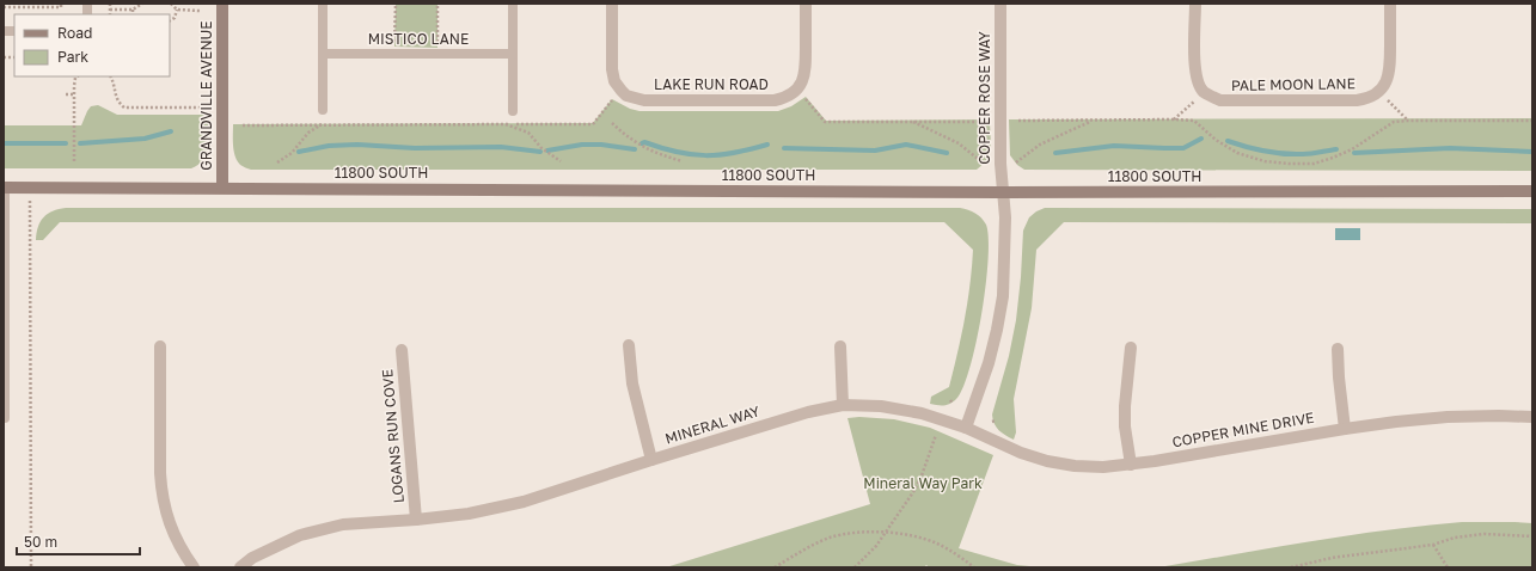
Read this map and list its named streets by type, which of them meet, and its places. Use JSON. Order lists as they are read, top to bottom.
{
  "streets": {
    "main road": ["GRANDVILLE AVENUE", "11800 SOUTH"],
    "street": [
      "LAKE RUN ROAD",
      "PALE MOON LANE",
      "COPPER ROSE WAY",
      "MINERAL WAY",
      "COPPER MINE DRIVE",
      "LOGANS RUN COVE"
    ],
    "lane": ["MISTICO LANE"]
  },
  "crossings": [
    ["GRANDVILLE AVENUE", "11800 SOUTH"],
    ["COPPER ROSE WAY", "11800 SOUTH"],
    ["MINERAL WAY", "COPPER MINE DRIVE"],
    ["MINERAL WAY", "LOGANS RUN COVE"]
  ],
  "parks": ["Mineral Way Park"],
  "legend": ["Road", "Park"],
  "scale_bar": "50 m"
}
